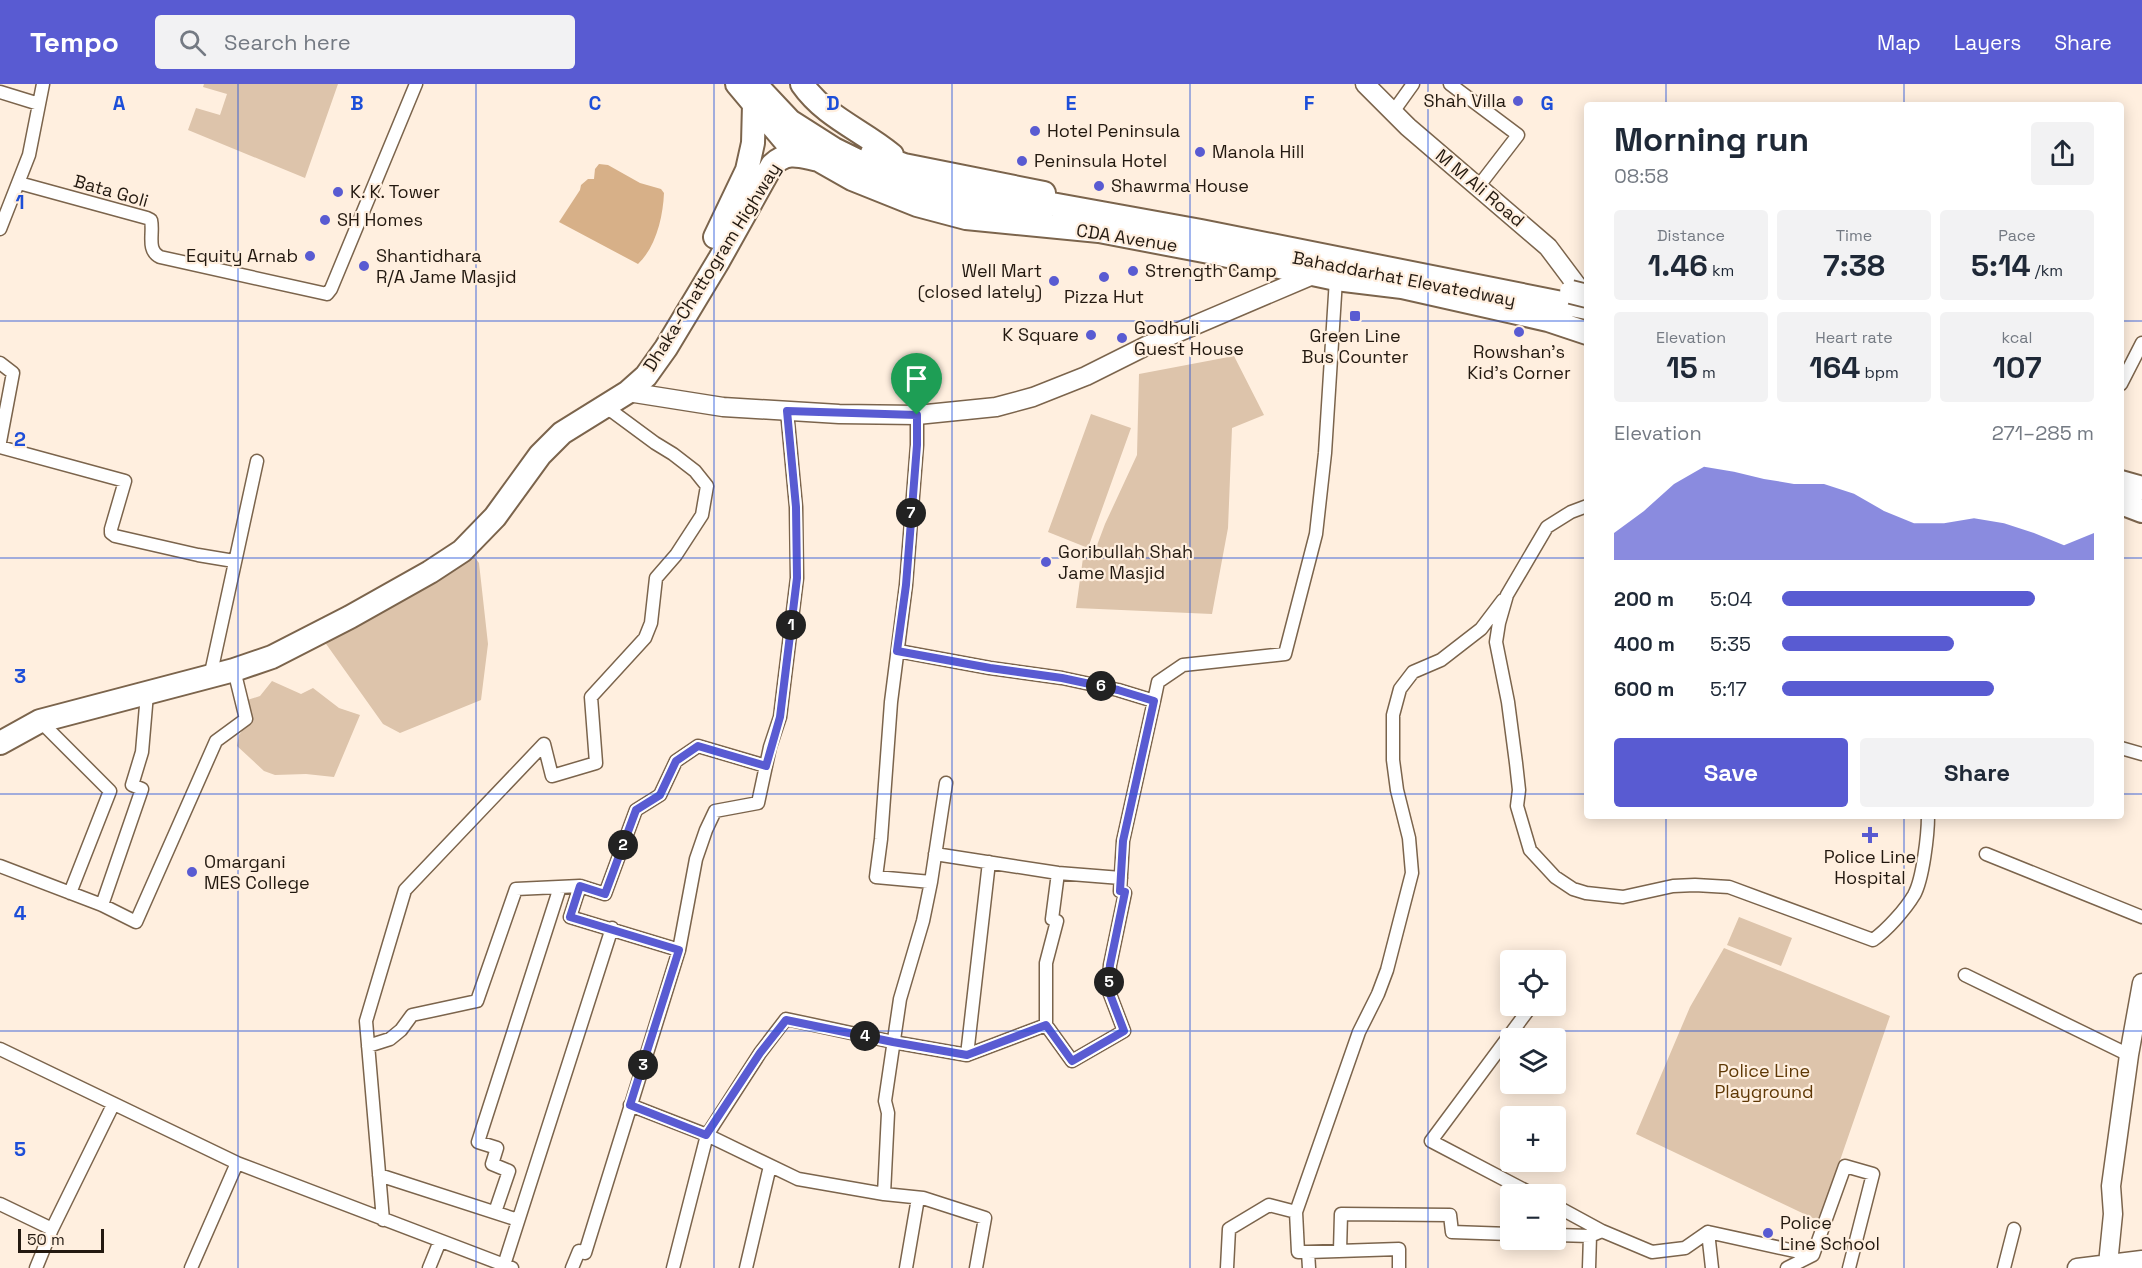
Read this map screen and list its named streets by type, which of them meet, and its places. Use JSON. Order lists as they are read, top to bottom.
{
  "streets": {
    "highway": ["CDA Avenue", "Dhaka-Chattogram Highway", "Bahaddarhat Elevatedway"],
    "street": ["M M Ali Road", "Bata Goli"]
  },
  "crossings": [
    ["M M Ali Road", "CDA Avenue"],
    ["CDA Avenue", "Dhaka-Chattogram Highway"],
    ["CDA Avenue", "Bahaddarhat Elevatedway"]
  ],
  "parks": ["Police Line Playground"],
  "places": {
    "other": [
      "Shah Villa",
      "Hotel Peninsula",
      "Manola Hill",
      "Peninsula Hotel",
      "Shawrma House",
      "K. K. Tower",
      "SH Homes",
      "Equity Arnab",
      "Shantidhara R/A Jame Masjid",
      "Strength Camp",
      "Pizza Hut",
      "Well Mart (closed lately)",
      "Rowshan's Kid's Corner",
      "K Square",
      "Godhuli Guest House",
      "Goribullah Shah Jame Masjid",
      "Omargani MES College",
      "Police Line School"
    ],
    "transit": ["Green Line Bus Counter"],
    "health": ["Police Line Hospital"]
  },
  "scale_bar": "50 m",
  "page": {
    "header": "Tempo",
    "search": "Search here",
    "nav": ["Map", "Layers", "Share"],
    "heading": ["Morning run", "08:58"],
    "stats": [
      ["Distance", "1.46 km"],
      ["Time", "7:38"],
      ["Pace", "5:14 /km"],
      ["Elevation", "15 m"],
      ["Heart rate", "164 bpm"],
      ["kcal", "107"]
    ],
    "chart": ["Elevation", "271–285 m"],
    "pins": [
      "7",
      "1",
      "6",
      "2",
      "5",
      "4",
      "3"
    ],
    "list": [
      {
        "name": "200 m",
        "note": "5:04"
      },
      {
        "name": "400 m",
        "note": "5:35"
      },
      {
        "name": "600 m",
        "note": "5:17"
      }
    ],
    "buttons": ["Save", "Share"],
    "map_buttons": ["+", "−"],
    "scale": "50 m"
  },
  "grid": {
    "columns": [
      "A",
      "B",
      "C",
      "D",
      "E",
      "F",
      "G"
    ],
    "rows": [
      "1",
      "2",
      "3",
      "4",
      "5"
    ]
  }
}
